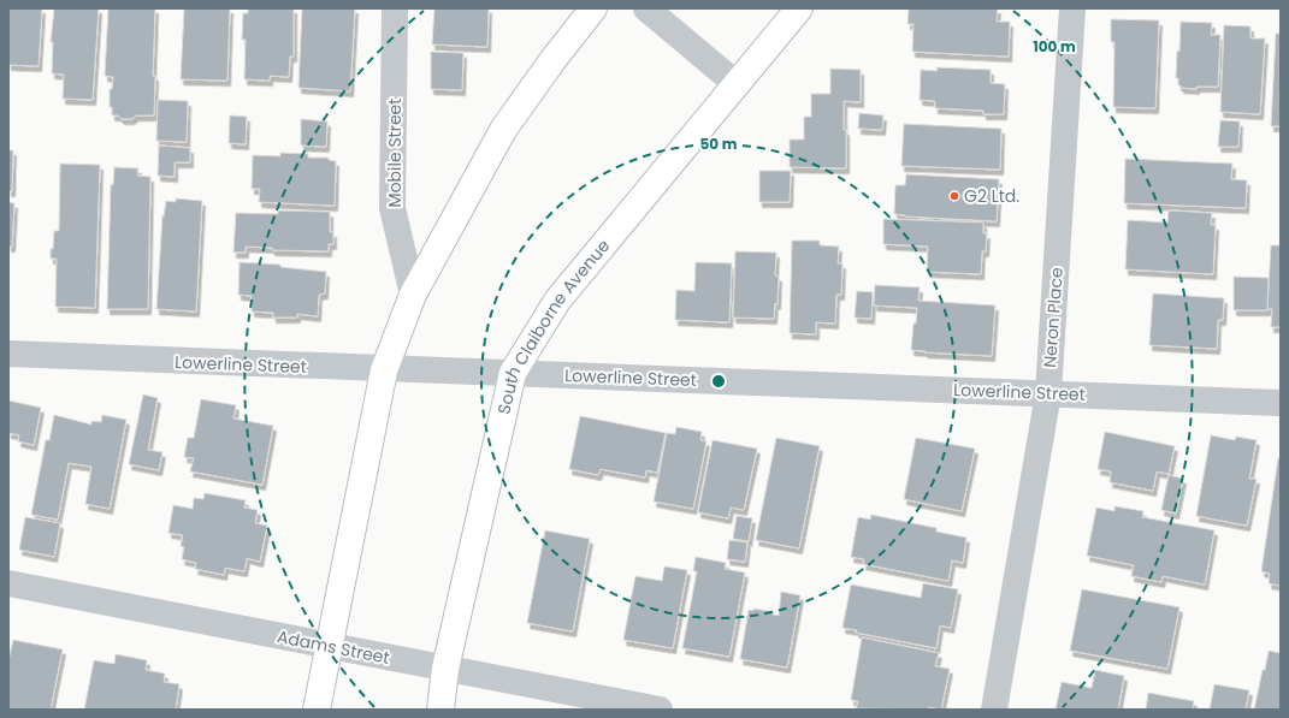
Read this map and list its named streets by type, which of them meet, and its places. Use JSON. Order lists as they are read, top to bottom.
{
  "streets": {
    "main road": ["South Claiborne Avenue"],
    "street": [
      "Mobile Street",
      "Neron Place",
      "Lowerline Street",
      "Adams Street"
    ]
  },
  "crossings": [
    ["Neron Place", "Lowerline Street"],
    ["South Claiborne Avenue", "Lowerline Street"],
    ["South Claiborne Avenue", "Adams Street"]
  ],
  "places": ["G2 Ltd."],
  "rings": ["100 m", "50 m"]
}
